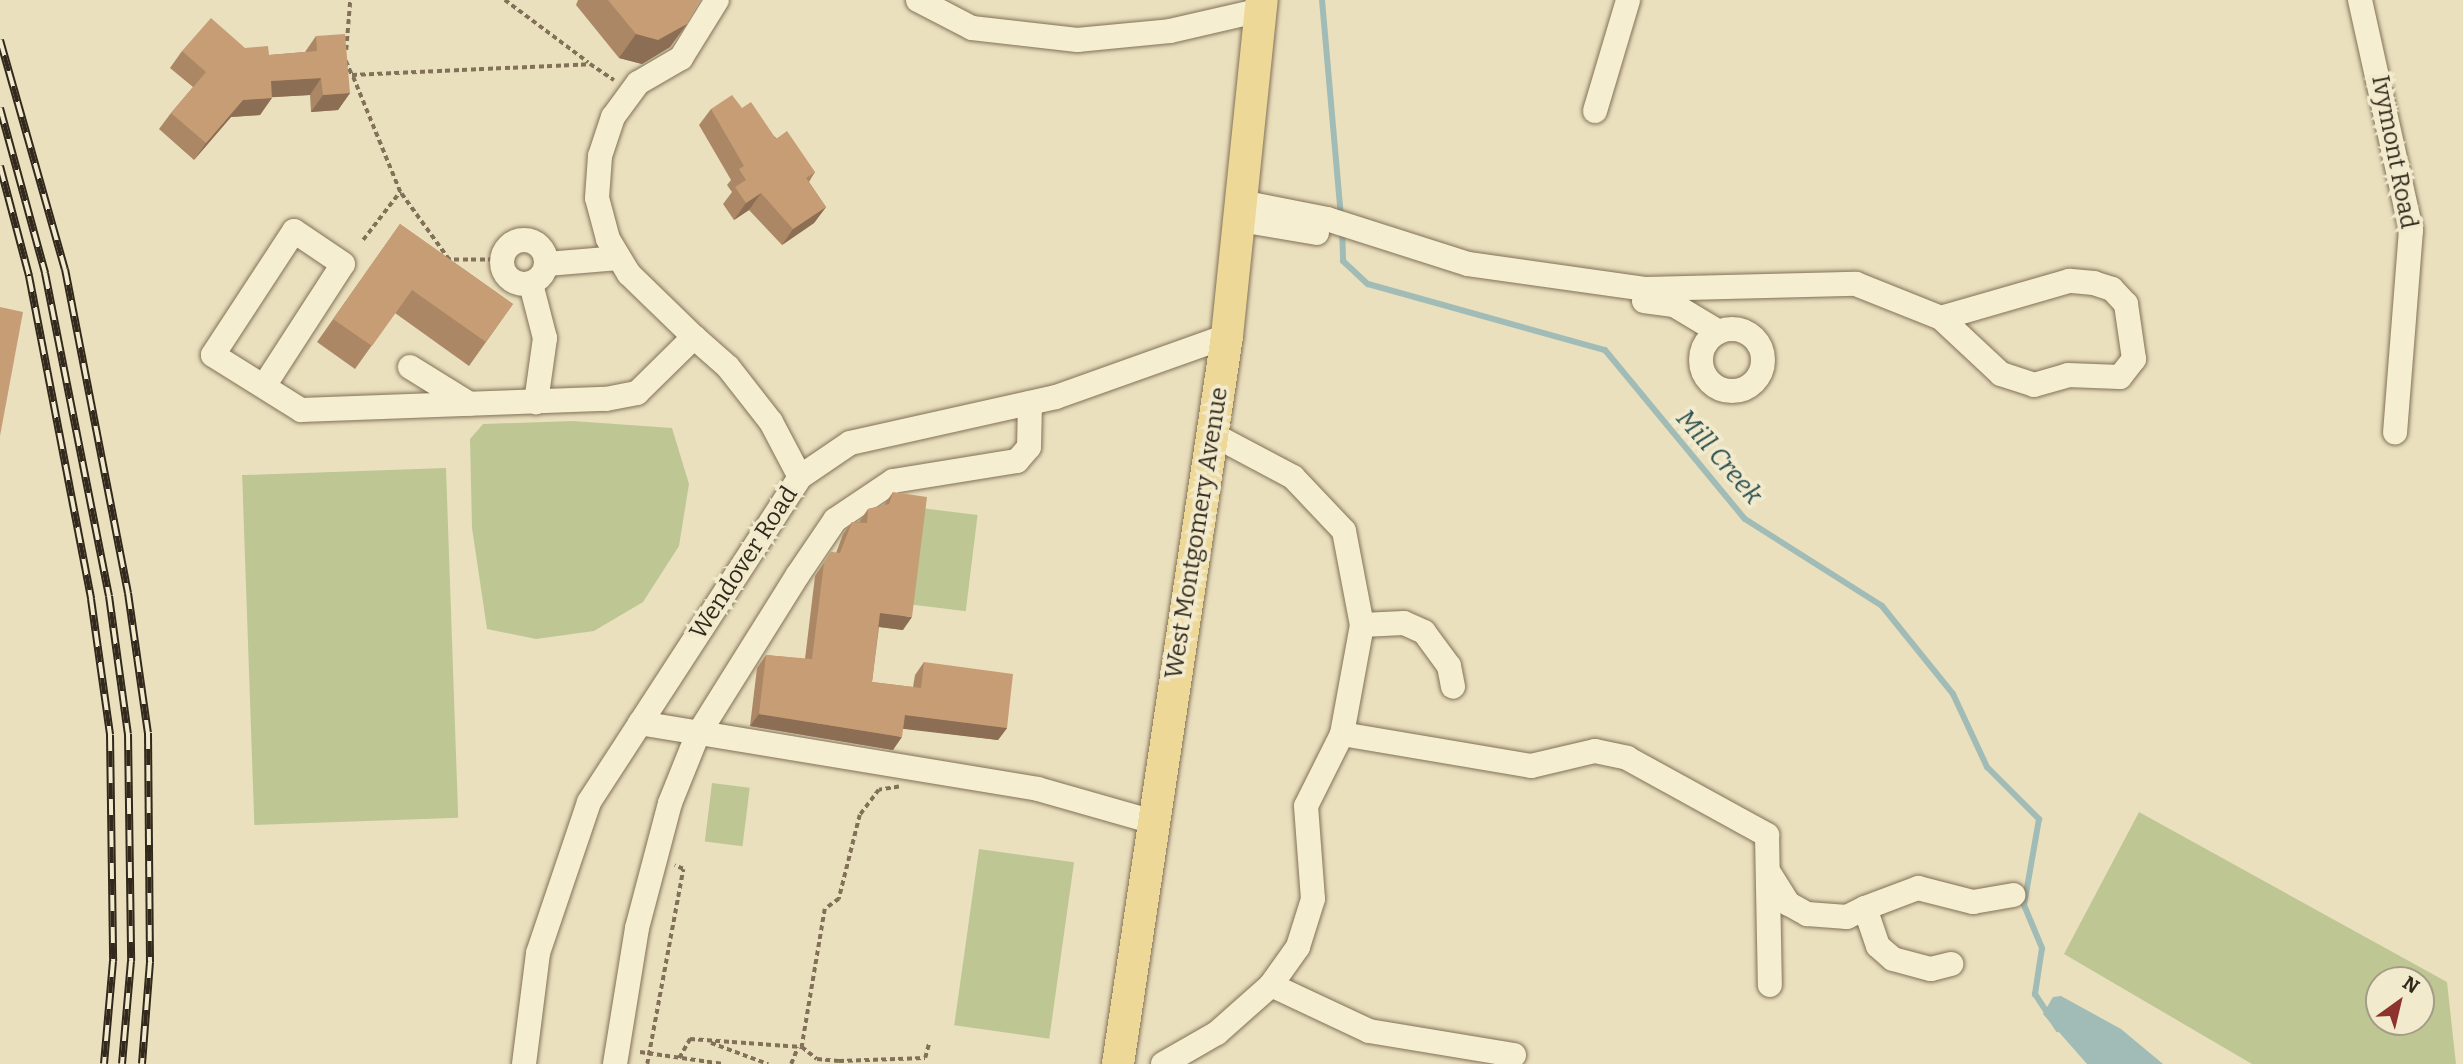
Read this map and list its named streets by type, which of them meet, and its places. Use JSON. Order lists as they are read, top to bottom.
{
  "streets": {
    "main road": ["West Montgomery Avenue"],
    "street": ["Ivymont Road", "Wendover Road"]
  },
  "crossings": [
    ["West Montgomery Avenue", "Wendover Road"]
  ],
  "water": ["Mill Creek"],
  "north": "top right"
}
